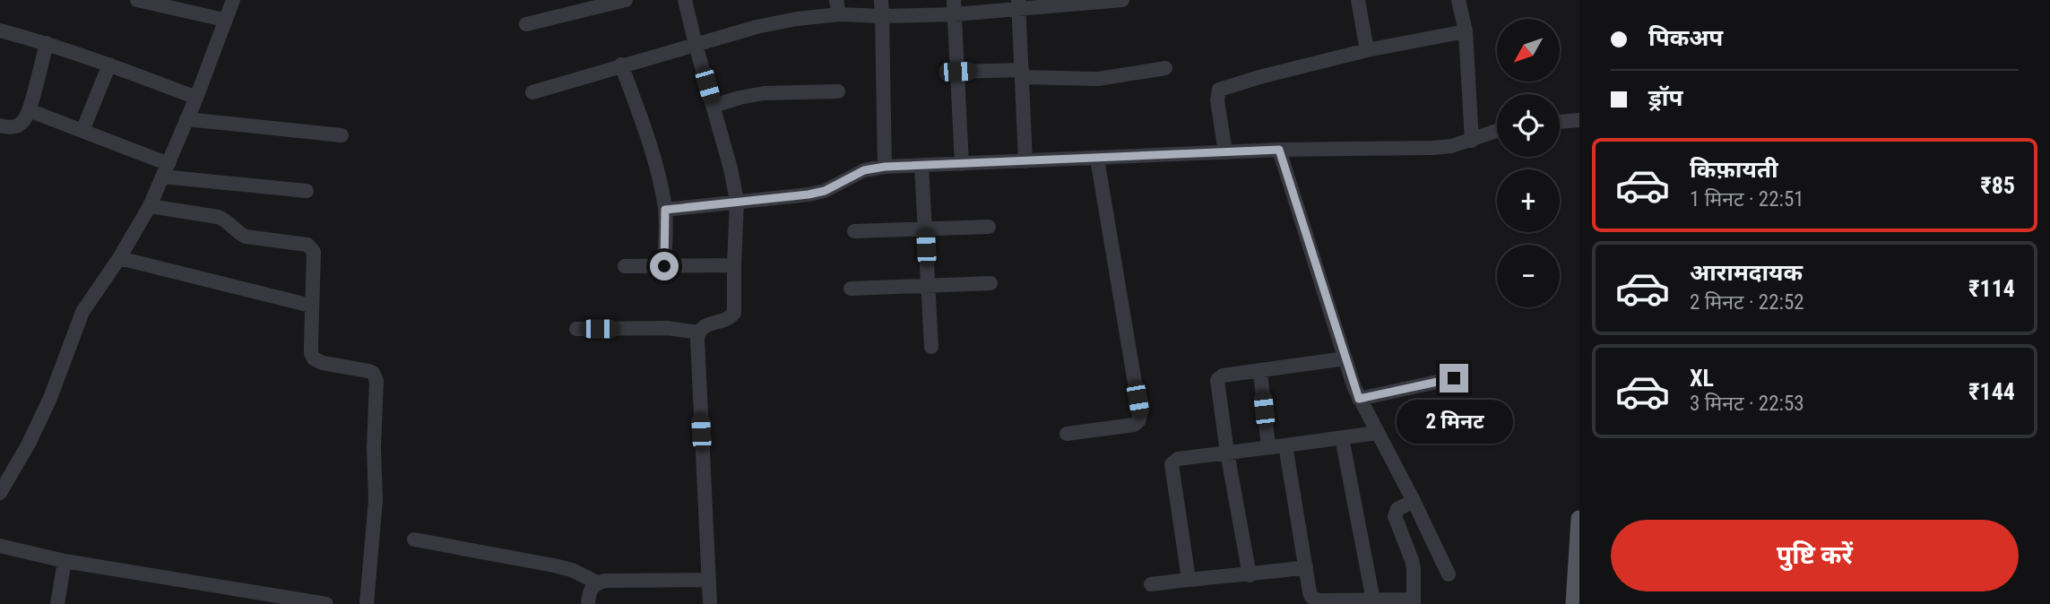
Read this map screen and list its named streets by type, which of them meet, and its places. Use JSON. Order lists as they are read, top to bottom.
{
  "north": "bottom left",
  "page": {
    "banner": ["पिकअप", "ड्रॉप"],
    "map_buttons": ["+", "−"],
    "list": [
      {
        "name": "किफ़ायती",
        "note": "1 मिनट · 22:51",
        "value": "₹85"
      },
      {
        "name": "आरामदायक",
        "note": "2 मिनट · 22:52",
        "value": "₹114"
      },
      {
        "name": "XL",
        "note": "3 मिनट · 22:53",
        "value": "₹144"
      }
    ],
    "bubble": "2 मिनट",
    "buttons": "पुष्टि करें"
  }
}
